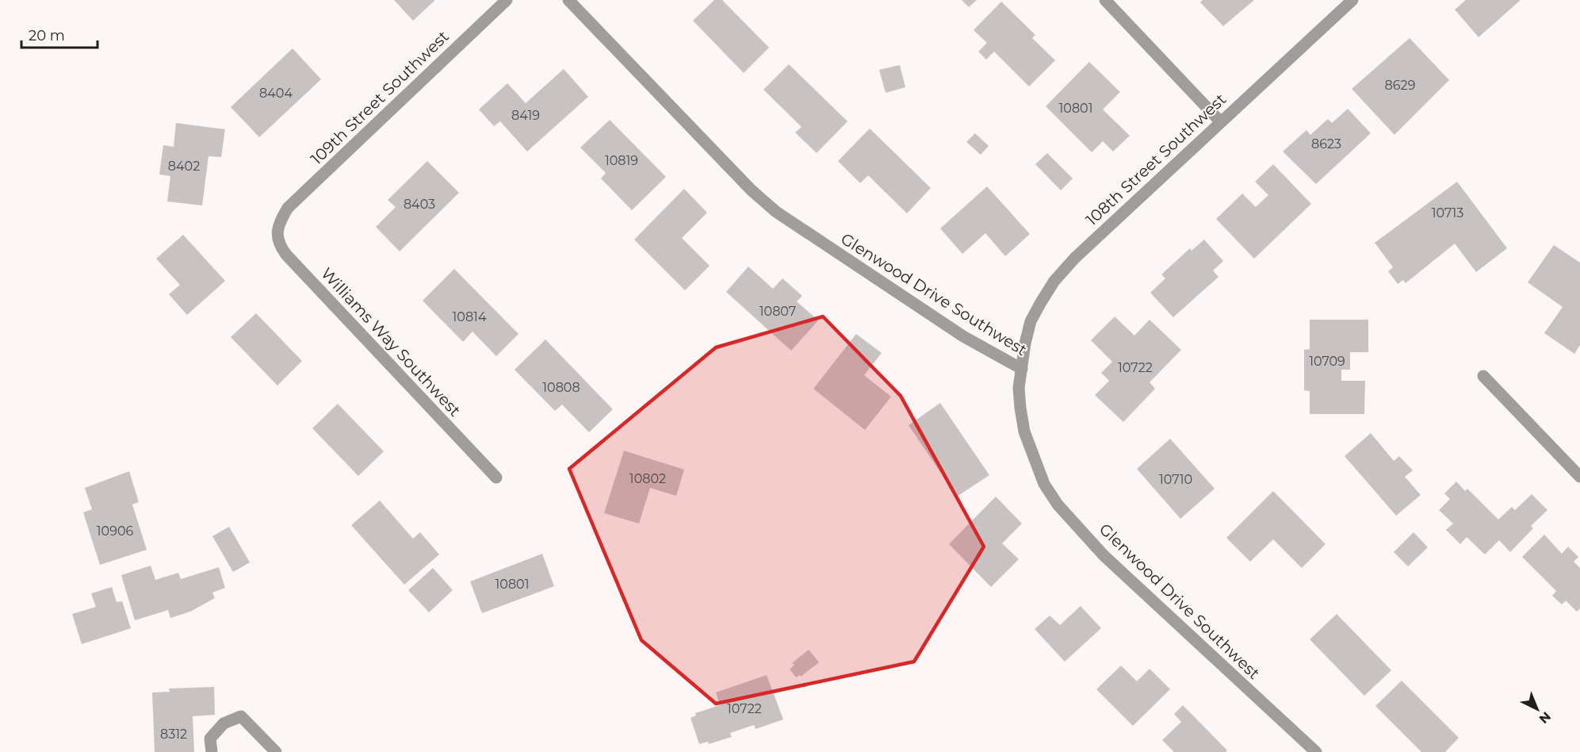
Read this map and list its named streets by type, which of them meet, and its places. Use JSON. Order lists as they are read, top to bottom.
{
  "streets": {
    "street": [
      "109th Street Southwest",
      "108th Street Southwest",
      "Glenwood Drive Southwest",
      "Williams Way Southwest"
    ]
  },
  "crossings": [
    ["109th Street Southwest", "Williams Way Southwest"],
    ["108th Street Southwest", "Glenwood Drive Southwest"]
  ],
  "house_numbers": [
    "8629",
    "8404",
    "10801",
    "8419",
    "8623",
    "10819",
    "8402",
    "8403",
    "10713",
    "10807",
    "10814",
    "10709",
    "10722",
    "10808",
    "10802",
    "10710",
    "10906",
    "10801",
    "10722",
    "8312"
  ],
  "scale_bar": "20 m",
  "north": "bottom right"
}
